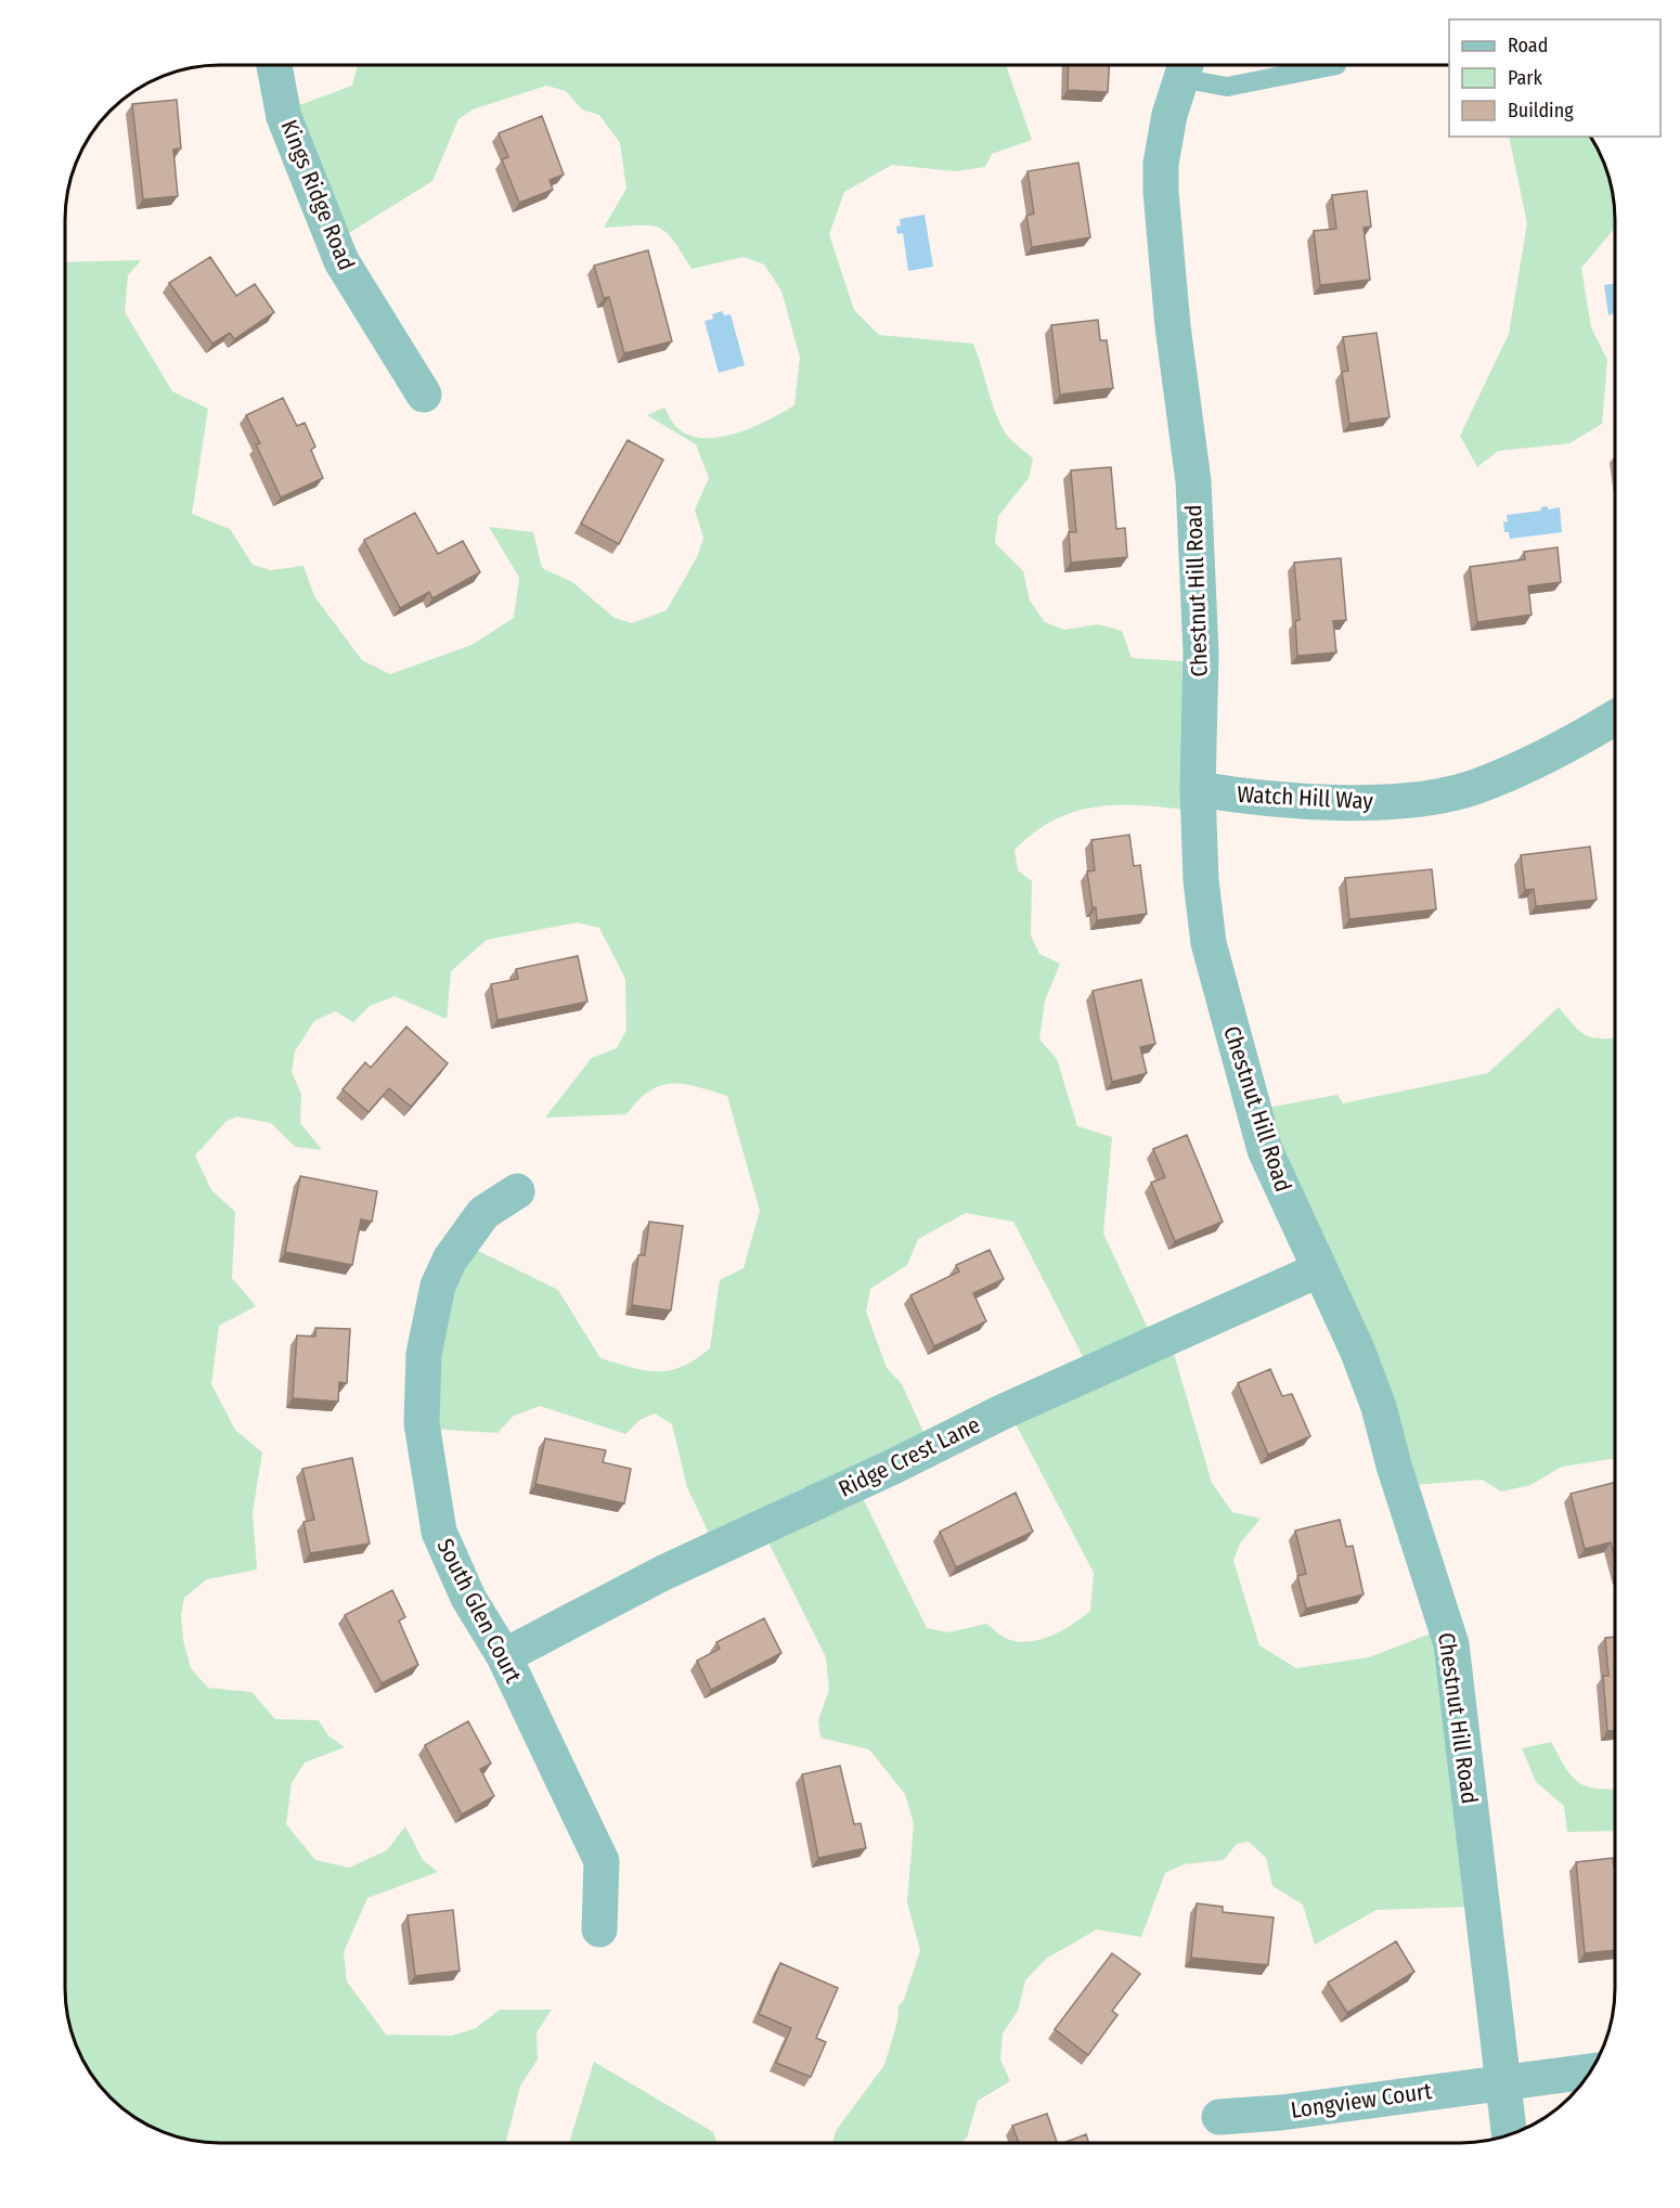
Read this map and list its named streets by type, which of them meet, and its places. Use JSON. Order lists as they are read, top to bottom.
{
  "streets": {
    "street": [
      "Kings Ridge Road",
      "Chestnut Hill Road",
      "Watch Hill Way",
      "Ridge Crest Lane",
      "South Glen Court",
      "Longview Court"
    ]
  },
  "crossings": [
    ["Chestnut Hill Road", "Watch Hill Way"],
    ["Chestnut Hill Road", "Ridge Crest Lane"],
    ["Chestnut Hill Road", "Longview Court"],
    ["Ridge Crest Lane", "South Glen Court"]
  ],
  "legend": ["Road", "Park", "Building"]
}
